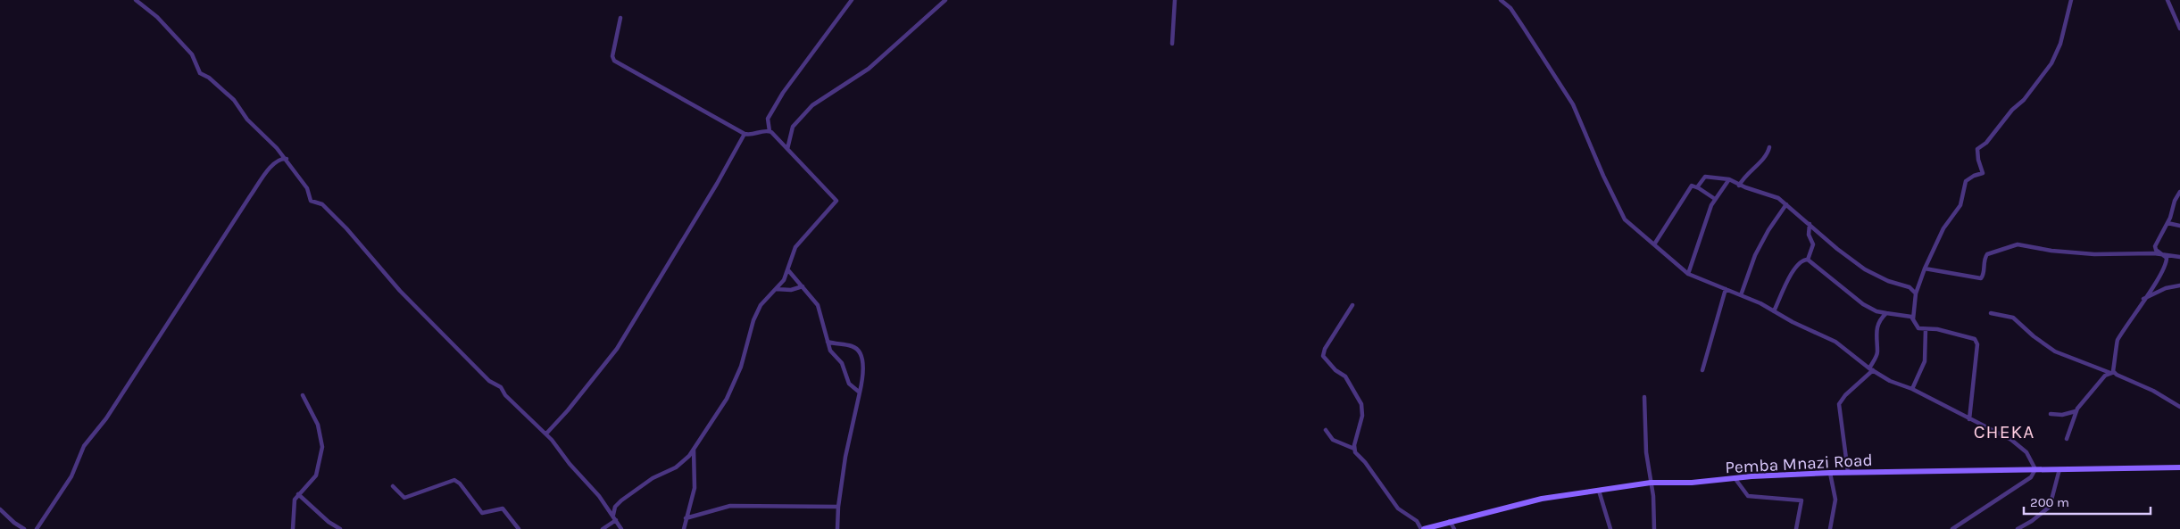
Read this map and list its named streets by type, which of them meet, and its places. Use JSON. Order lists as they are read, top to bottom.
{
  "streets": {
    "main road": ["Pemba Mnazi Road"]
  },
  "districts": ["CHEKA"],
  "scale_bar": "200 m"
}
